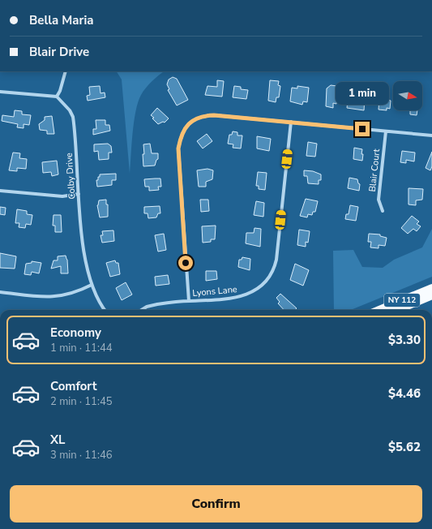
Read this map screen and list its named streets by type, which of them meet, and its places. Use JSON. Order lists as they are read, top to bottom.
{
  "streets": {
    "main road": ["NY 112"],
    "street": ["Blair Court", "Colby Drive", "Lyons Lane"]
  },
  "north": "right",
  "page": {
    "banner": ["Bella Maria", "Blair Drive"],
    "bubble": "1 min",
    "list": [
      {
        "name": "Economy",
        "note": "1 min · 11:44",
        "value": "$3.30"
      },
      {
        "name": "Comfort",
        "note": "2 min · 11:45",
        "value": "$4.46"
      },
      {
        "name": "XL",
        "note": "3 min · 11:46",
        "value": "$5.62"
      }
    ],
    "buttons": "Confirm"
  }
}
